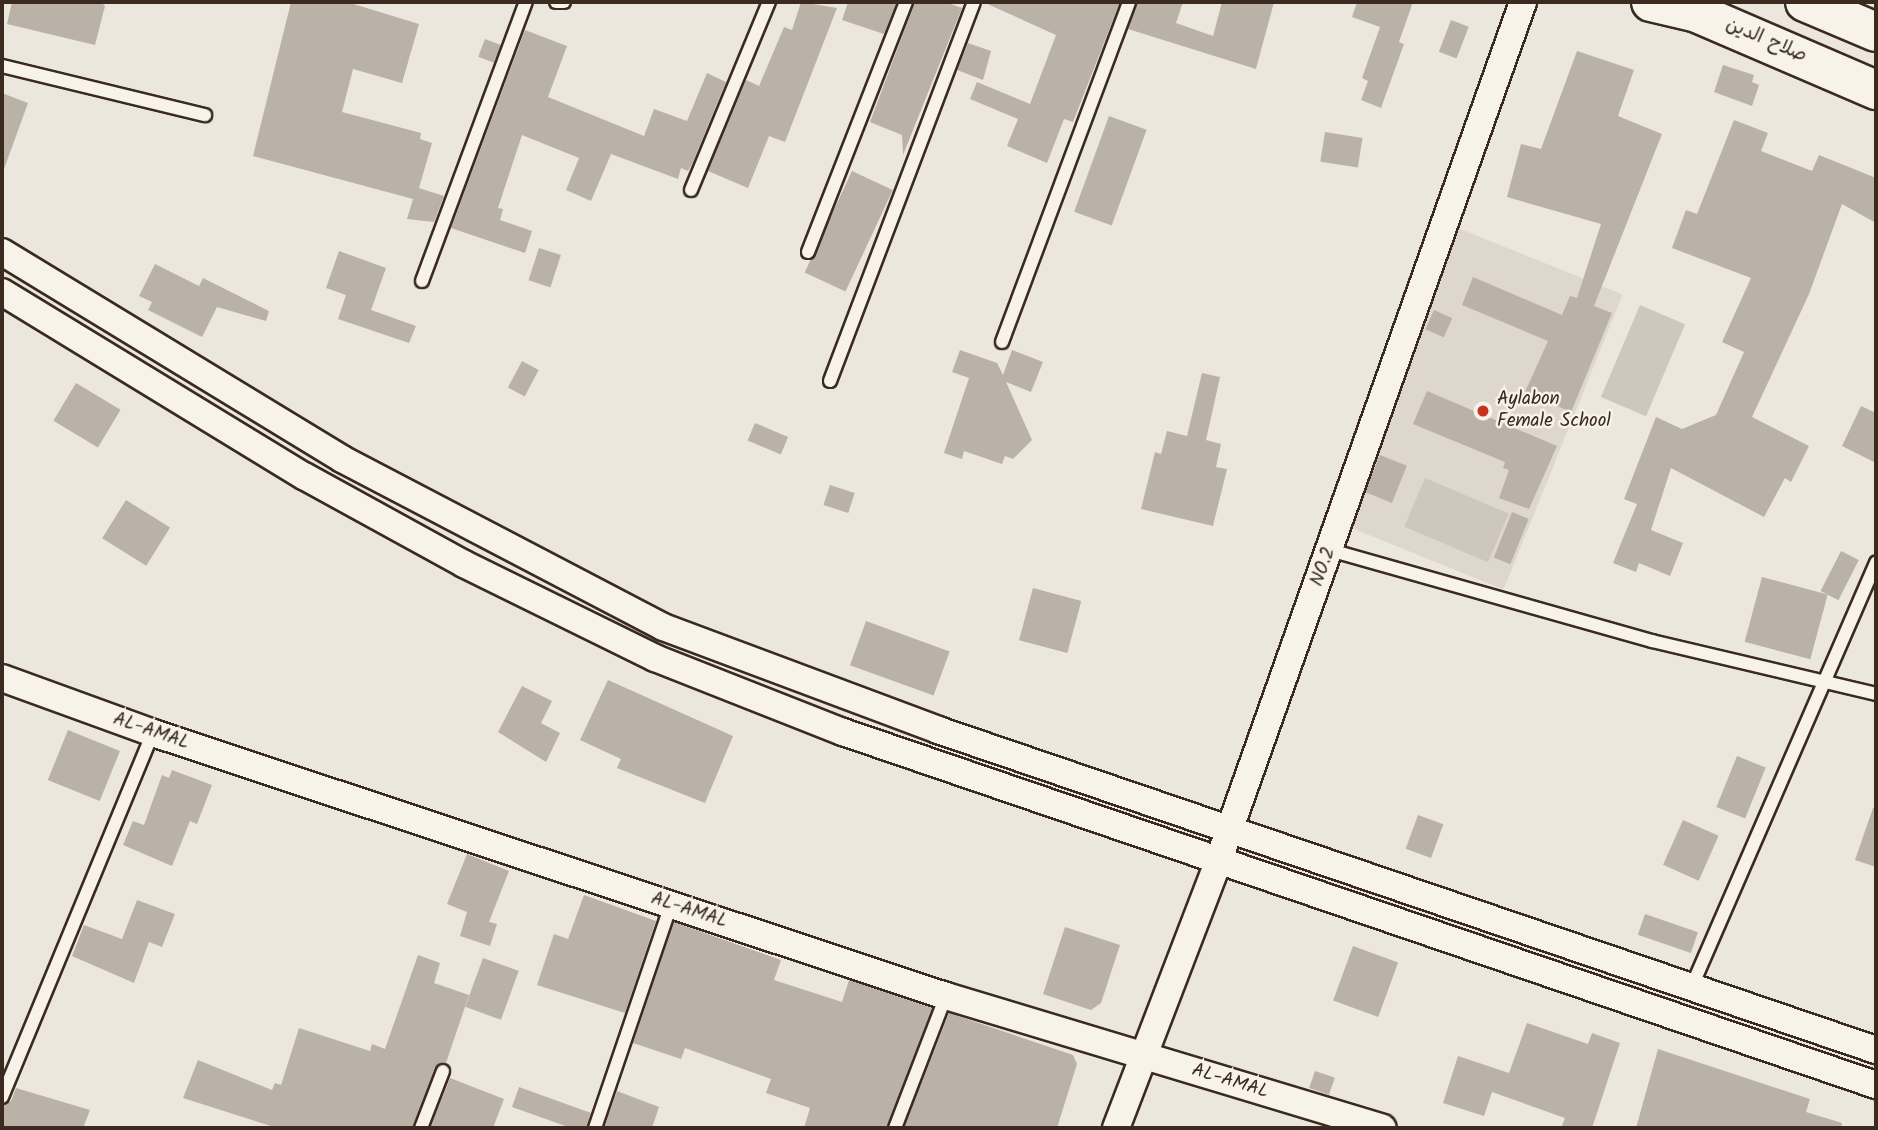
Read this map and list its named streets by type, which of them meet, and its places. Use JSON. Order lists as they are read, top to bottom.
{
  "streets": {
    "highway": ["صلاح الدين"],
    "street": ["NO.2", "AL-AMAL"]
  },
  "crossings": [
    ["NO.2", "AL-AMAL"]
  ],
  "places": ["Aylabon Female School"]
}
